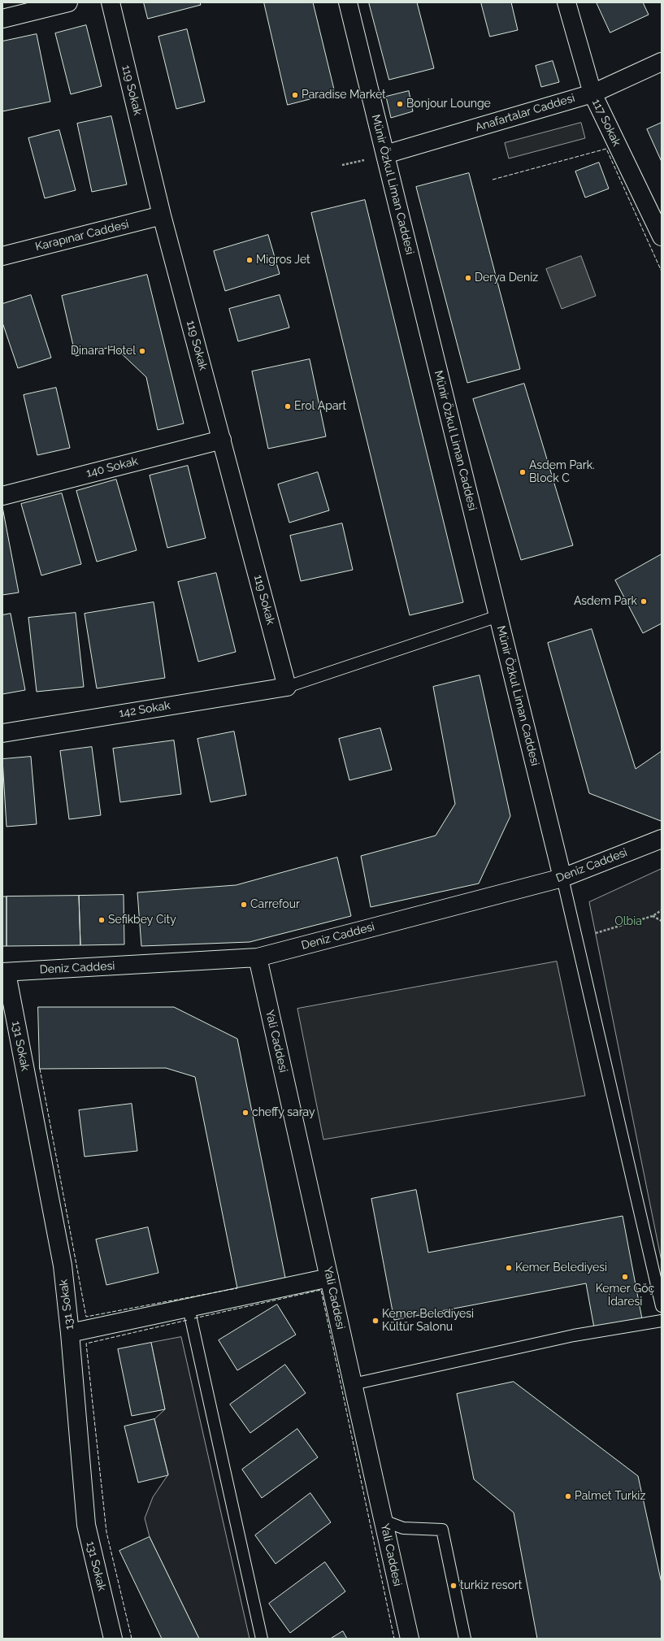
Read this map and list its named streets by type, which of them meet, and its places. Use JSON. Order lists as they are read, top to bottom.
{
  "streets": {
    "street": [
      "119 Sokak",
      "Anafartalar Caddesi",
      "117 Sokak",
      "Münir Özkul Liman Caddesi",
      "Karapınar Caddesi",
      "140 Sokak",
      "142 Sokak",
      "Deniz Caddesi",
      "Yali Caddesi",
      "131 Sokak"
    ]
  },
  "crossings": [
    ["119 Sokak", "Karapınar Caddesi"],
    ["119 Sokak", "140 Sokak"],
    ["119 Sokak", "142 Sokak"],
    ["Anafartalar Caddesi", "117 Sokak"],
    ["Anafartalar Caddesi", "Münir Özkul Liman Caddesi"],
    ["Münir Özkul Liman Caddesi", "Deniz Caddesi"],
    ["Deniz Caddesi", "Yali Caddesi"],
    ["Deniz Caddesi", "131 Sokak"]
  ],
  "parks": ["Olbia"],
  "places": [
    "Paradise Market",
    "Bonjour Lounge",
    "Migros Jet",
    "Derya Deniz",
    "Dinara Hotel",
    "Erol Apart",
    "Asdem Park. Block C",
    "Asdem Park",
    "Carrefour",
    "Sefikbey City",
    "cheffy saray",
    "Kemer Belediyesi",
    "Kemer Göç İdaresi",
    "Kemer Belediyesi Kültür Salonu",
    "Palmet Turkiz",
    "turkiz resort"
  ]
}
